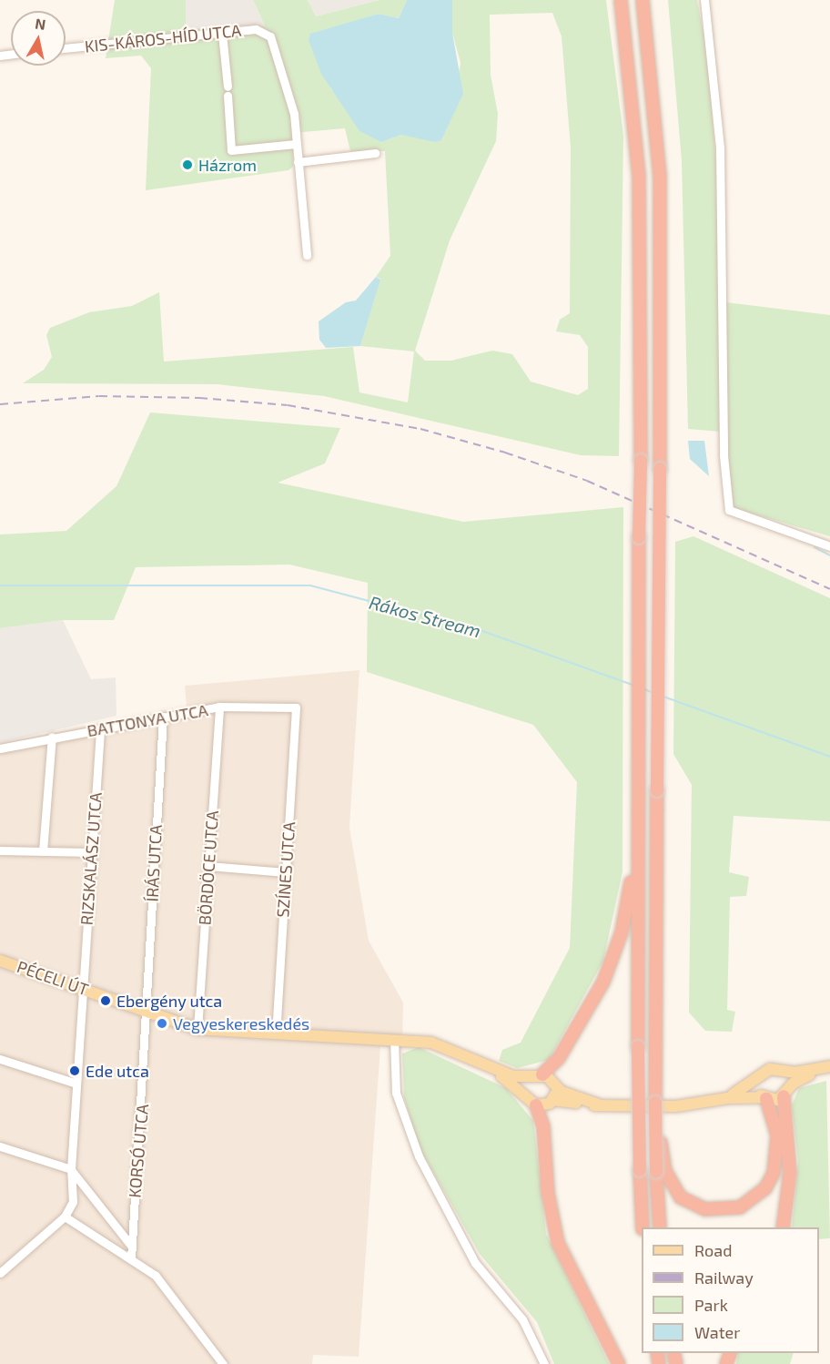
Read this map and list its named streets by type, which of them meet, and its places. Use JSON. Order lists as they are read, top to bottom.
{
  "streets": {
    "main road": ["PÉCELI ÚT"],
    "street": [
      "KIS-KÁROS-HÍD UTCA",
      "BATTONYA UTCA",
      "RIZSKALÁSZ UTCA",
      "ÍRÁS UTCA",
      "BÖRDÖCE UTCA",
      "SZÍNES UTCA",
      "KORSÓ UTCA"
    ]
  },
  "crossings": [
    ["BATTONYA UTCA", "RIZSKALÁSZ UTCA"],
    ["BATTONYA UTCA", "ÍRÁS UTCA"],
    ["BATTONYA UTCA", "BÖRDÖCE UTCA"],
    ["BATTONYA UTCA", "SZÍNES UTCA"],
    ["RIZSKALÁSZ UTCA", "PÉCELI ÚT"],
    ["ÍRÁS UTCA", "PÉCELI ÚT"],
    ["ÍRÁS UTCA", "KORSÓ UTCA"],
    ["BÖRDÖCE UTCA", "PÉCELI ÚT"],
    ["SZÍNES UTCA", "PÉCELI ÚT"],
    ["PÉCELI ÚT", "KORSÓ UTCA"]
  ],
  "water": ["Rákos Stream"],
  "places": [
    "Házrom",
    "Ebergény utca",
    "Vegyeskereskedés",
    "Ede utca"
  ],
  "legend": [
    "Road",
    "Railway",
    "Park",
    "Water"
  ],
  "north": "top"
}
